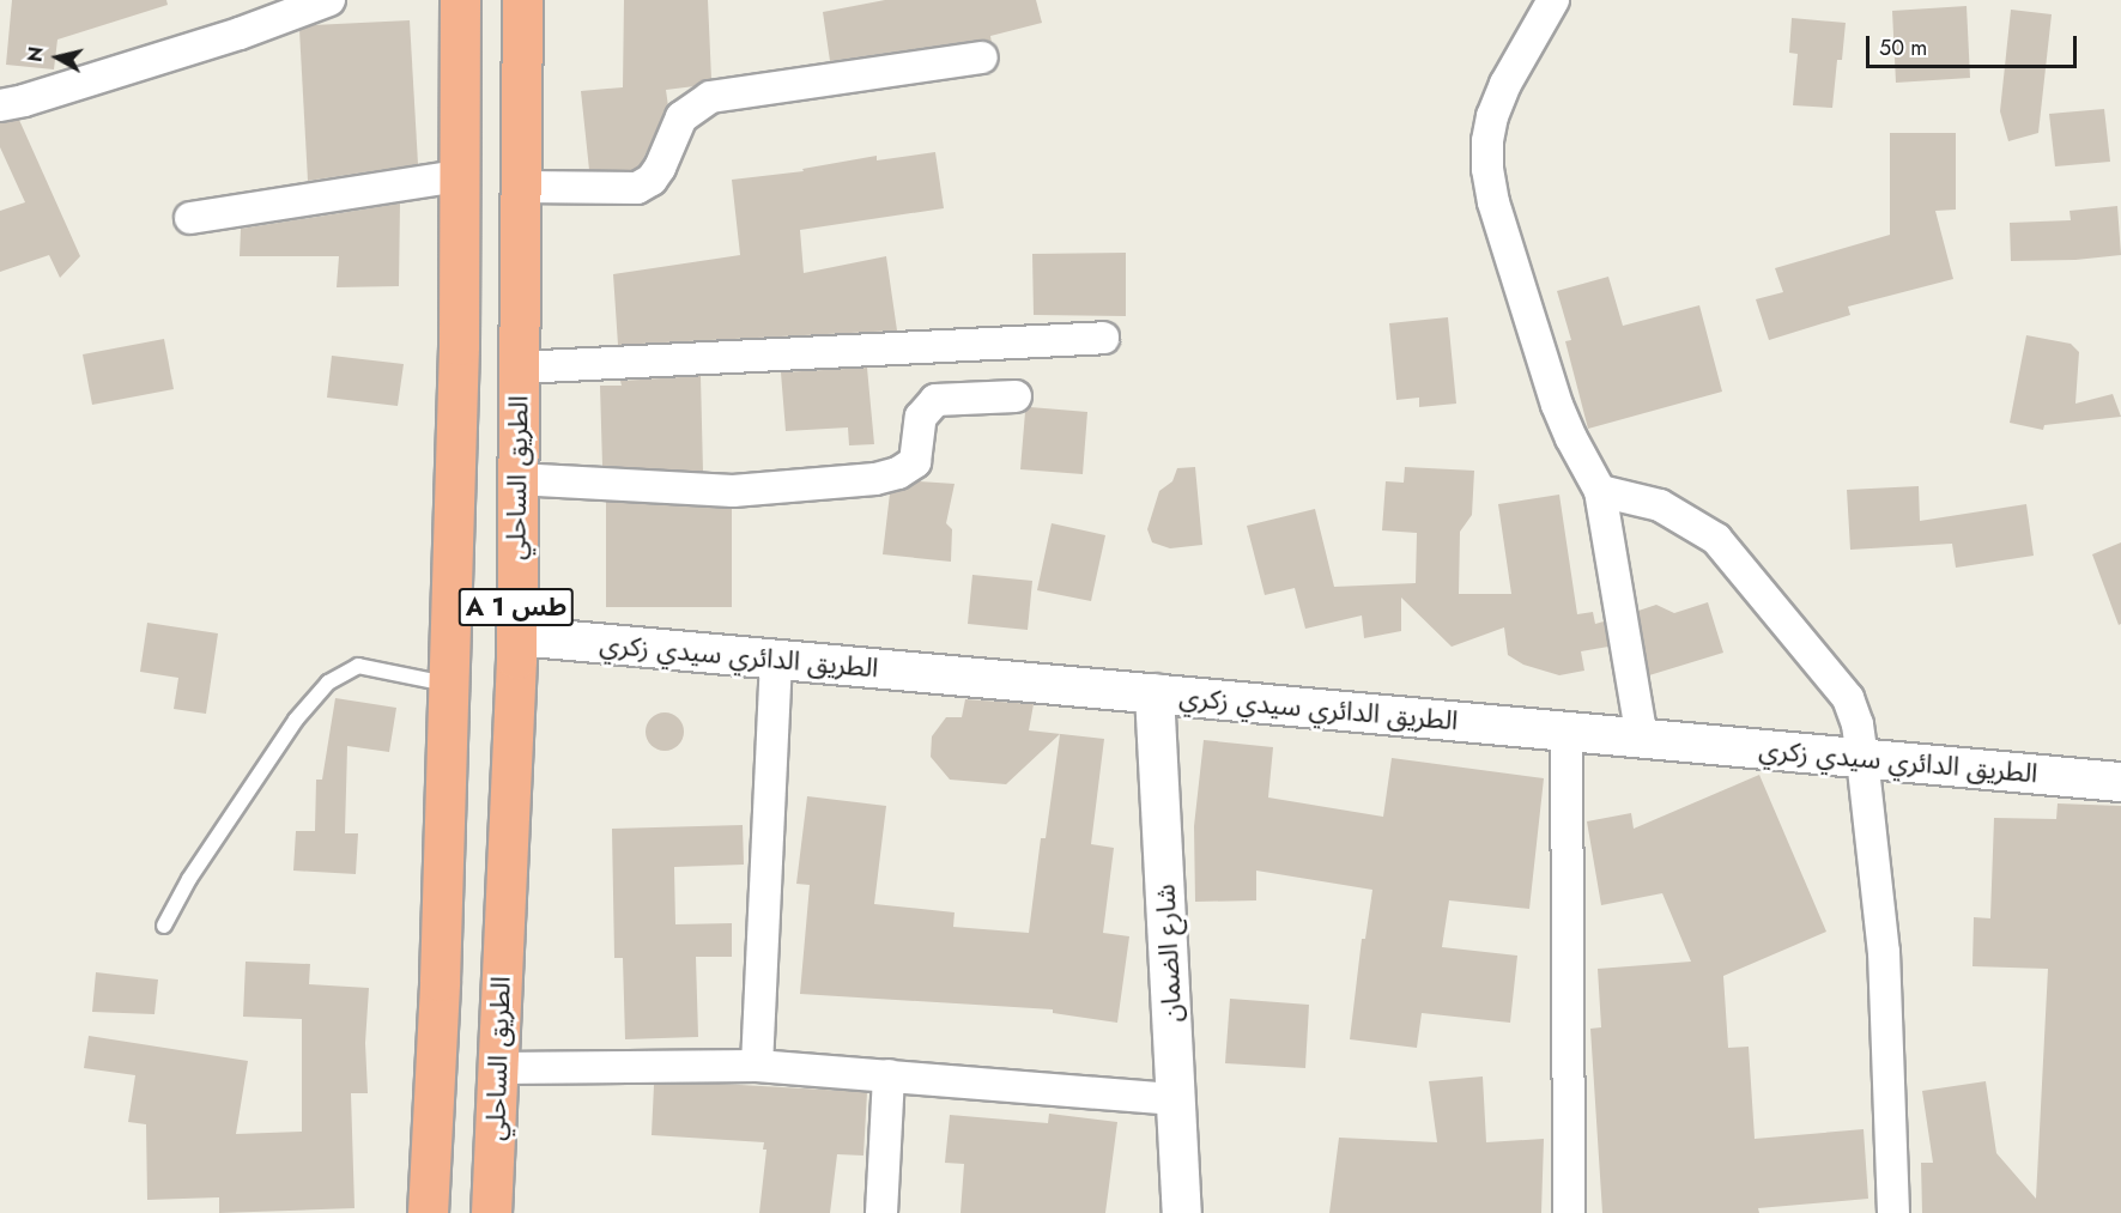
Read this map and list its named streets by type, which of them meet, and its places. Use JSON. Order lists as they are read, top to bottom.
{
  "streets": {
    "highway": ["الطريق الساحلي", "A 1 طس"],
    "street": ["الطريق الدائري سيدي زكري", "شارع الضمان"]
  },
  "crossings": [
    ["الطريق الساحلي", "الطريق الدائري سيدي زكري"],
    ["الطريق الدائري سيدي زكري", "شارع الضمان"]
  ],
  "scale_bar": "50 m",
  "north": "left"
}
